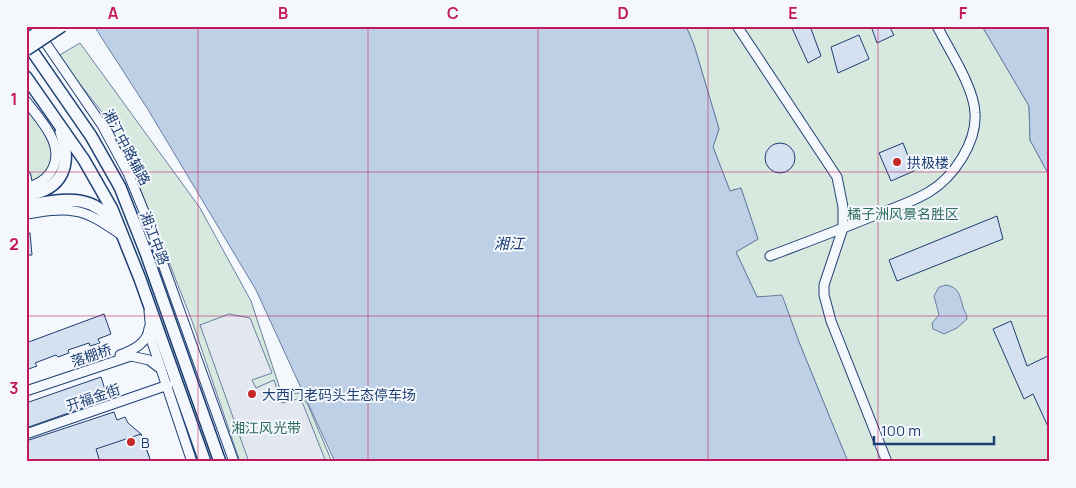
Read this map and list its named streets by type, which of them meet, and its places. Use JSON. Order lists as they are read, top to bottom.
{
  "streets": {
    "main road": ["湘江中路"],
    "street": ["湘江中路辅路", "落棚桥", "开福金街"]
  },
  "crossings": [
    ["湘江中路", "落棚桥"],
    ["湘江中路", "开福金街"]
  ],
  "water": ["湘江"],
  "parks": ["橘子洲风景名胜区", "湘江风光带"],
  "places": ["拱极楼", "大西门老码头生态停车场", "B"],
  "scale_bar": "100 m",
  "grid": {
    "columns": [
      "A",
      "B",
      "C",
      "D",
      "E",
      "F"
    ],
    "rows": ["1", "2", "3"]
  }
}
